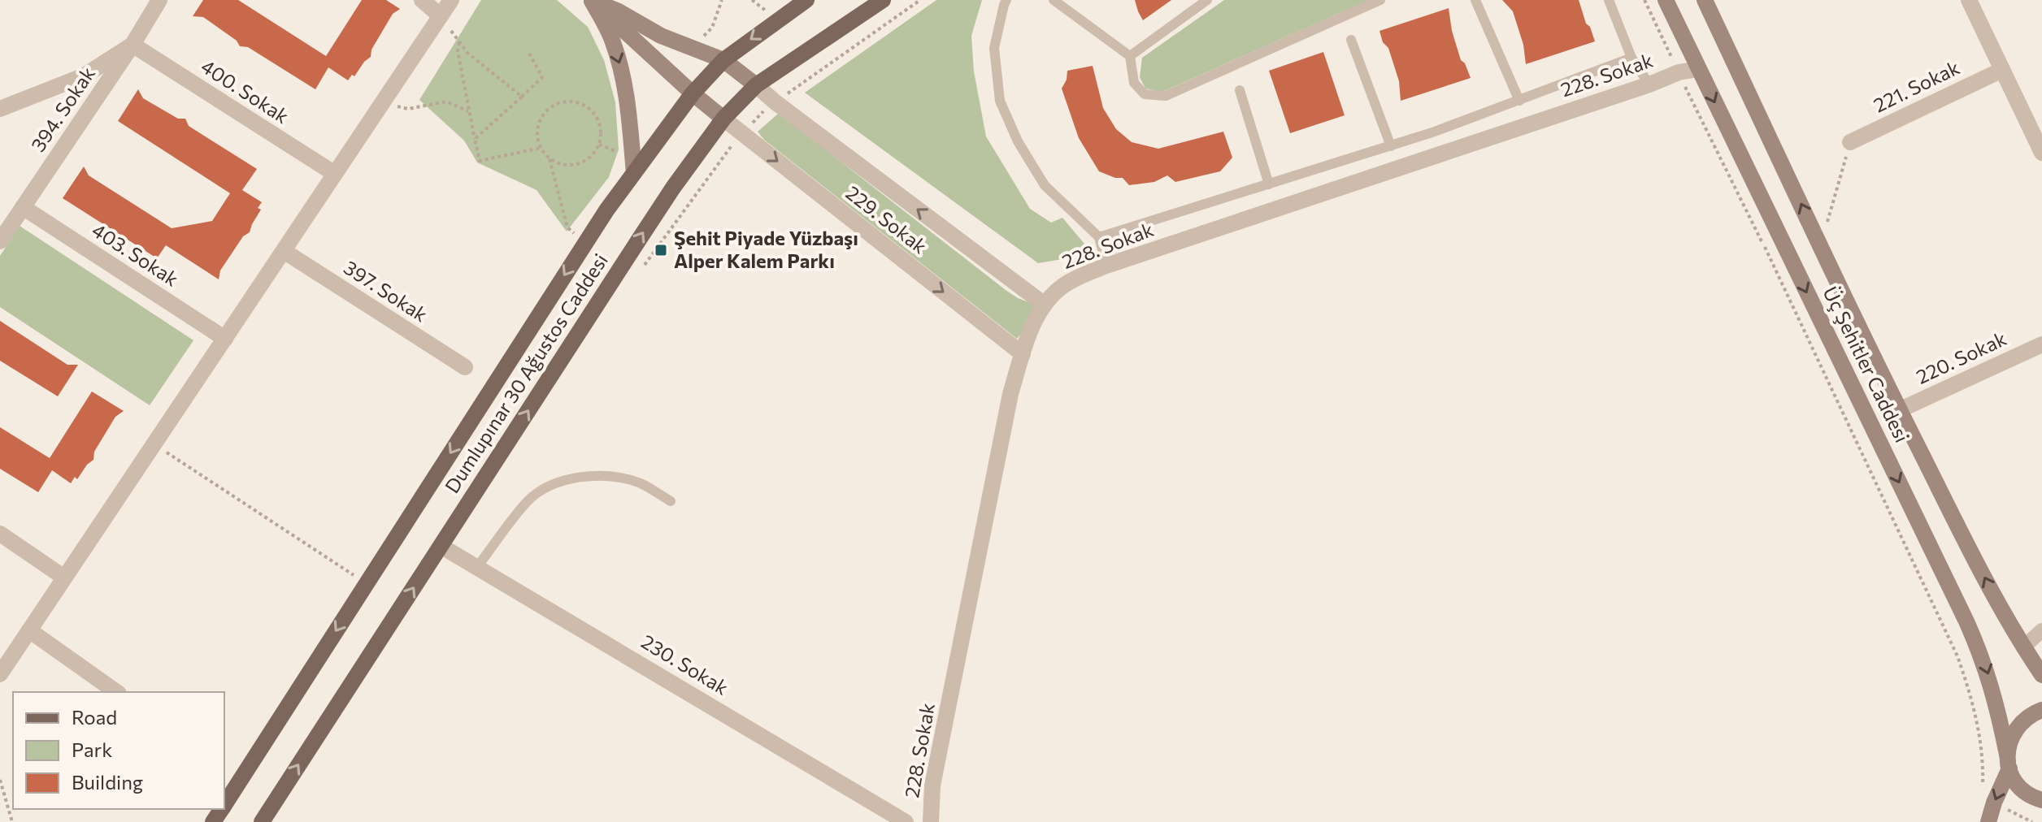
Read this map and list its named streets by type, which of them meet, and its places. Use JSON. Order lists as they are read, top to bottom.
{
  "streets": {
    "main road": ["Üç Şehitler Caddesi", "Dumlupınar 30 Ağustos Caddesi"],
    "street": [
      "228. Sokak",
      "221. Sokak",
      "400. Sokak",
      "394. Sokak",
      "229. Sokak",
      "403. Sokak",
      "397. Sokak",
      "220. Sokak",
      "230. Sokak"
    ]
  },
  "crossings": [
    ["228. Sokak", "229. Sokak"],
    ["228. Sokak", "Üç Şehitler Caddesi"],
    ["400. Sokak", "394. Sokak"],
    ["394. Sokak", "403. Sokak"],
    ["229. Sokak", "Dumlupınar 30 Ağustos Caddesi"],
    ["220. Sokak", "Üç Şehitler Caddesi"],
    ["Dumlupınar 30 Ağustos Caddesi", "230. Sokak"]
  ],
  "places": {
    "transit": ["Şehit Piyade Yüzbaşı Alper Kalem Parkı"]
  },
  "legend": ["Road", "Park", "Building"]
}
